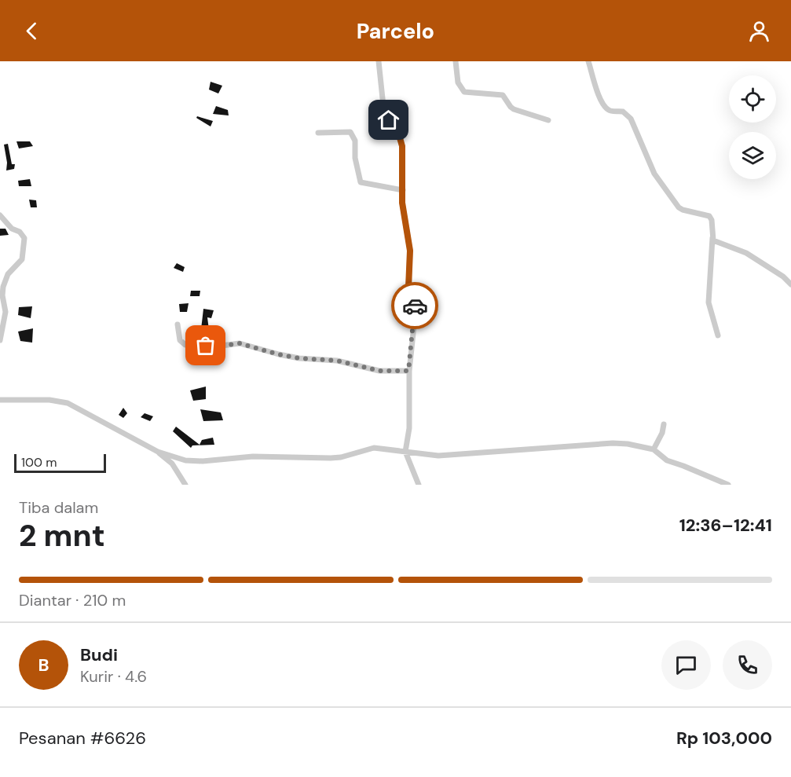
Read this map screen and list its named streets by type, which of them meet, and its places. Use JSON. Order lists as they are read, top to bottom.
{
  "scale_bar": "100 m",
  "page": {
    "header": "Parcelo",
    "scale": "100 m",
    "heading": ["2 mnt", "Tiba dalam", "12:36–12:41"],
    "panel": [
      "Budi",
      "Kurir · 4.6",
      "Pesanan #6626",
      "Rp 103,000"
    ],
    "bar": "Diantar · 210 m",
    "round": "B"
  }
}
